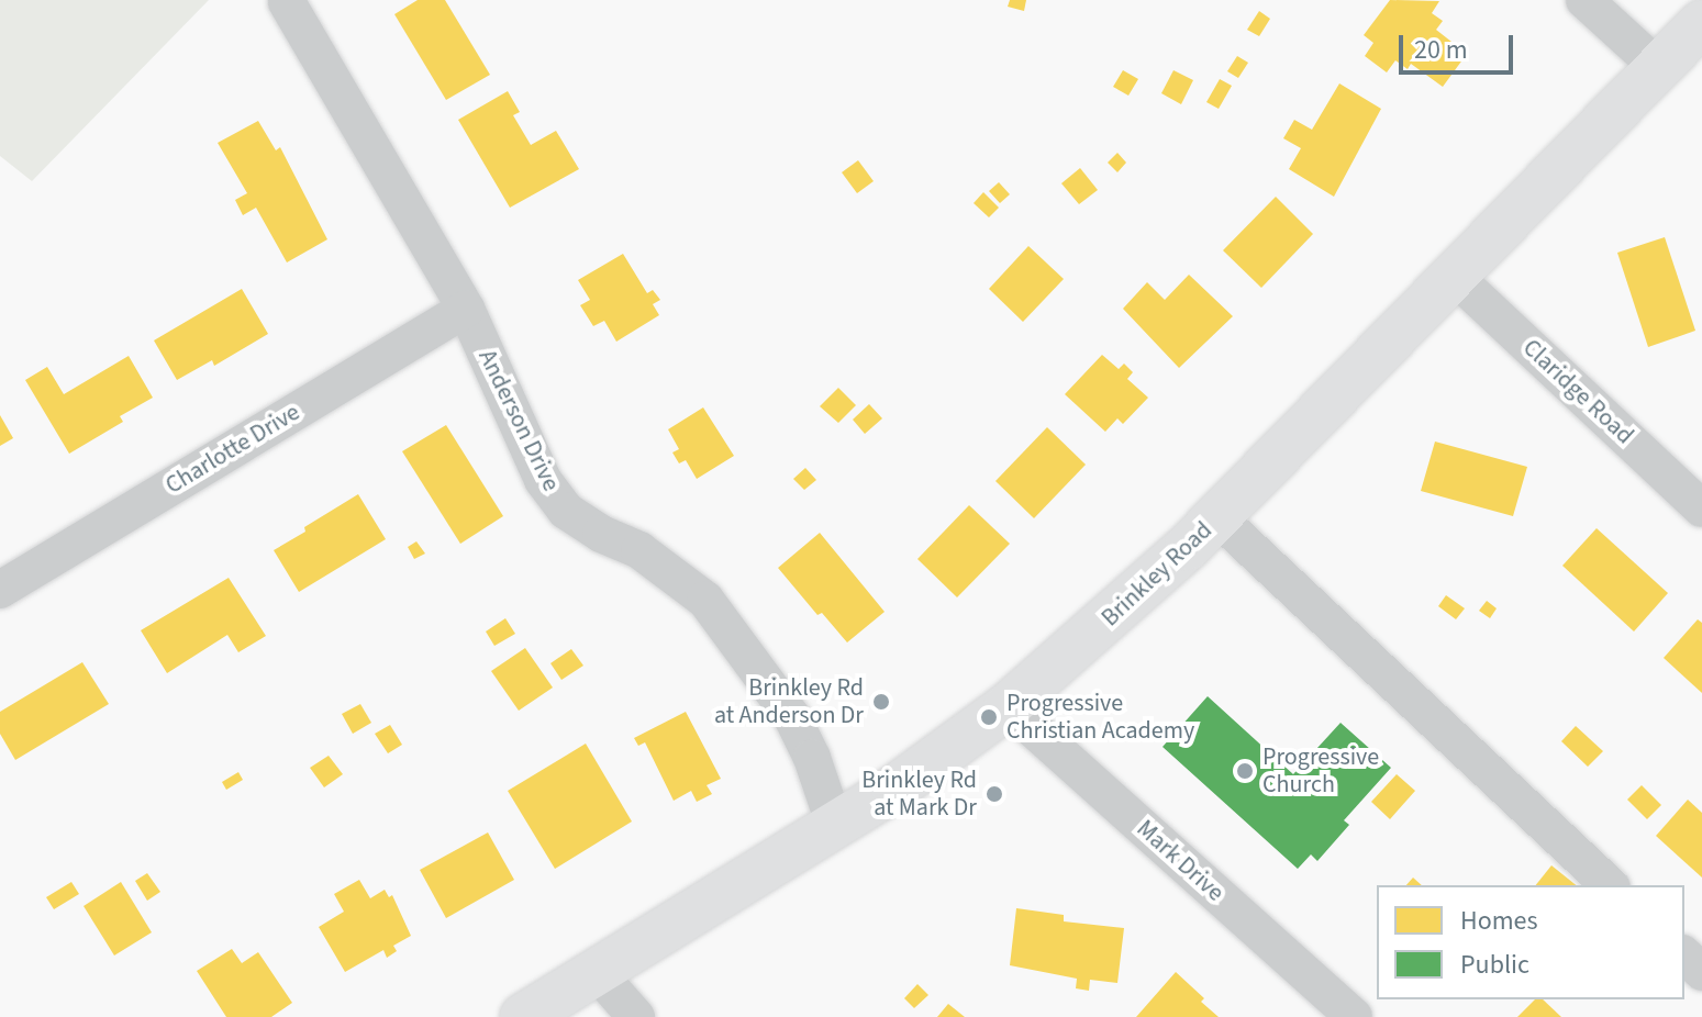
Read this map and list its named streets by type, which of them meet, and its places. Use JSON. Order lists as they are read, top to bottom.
{
  "streets": {
    "main road": ["Brinkley Road"],
    "street": [
      "Claridge Road",
      "Anderson Drive",
      "Charlotte Drive",
      "Mark Drive"
    ]
  },
  "crossings": [
    ["Claridge Road", "Brinkley Road"],
    ["Anderson Drive", "Charlotte Drive"],
    ["Anderson Drive", "Brinkley Road"],
    ["Brinkley Road", "Mark Drive"]
  ],
  "places": [
    "Brinkley Rd at Anderson Dr",
    "Progressive Christian Academy",
    "Progressive Church",
    "Brinkley Rd at Mark Dr"
  ],
  "legend": ["Homes", "Public"],
  "scale_bar": "20 m"
}
